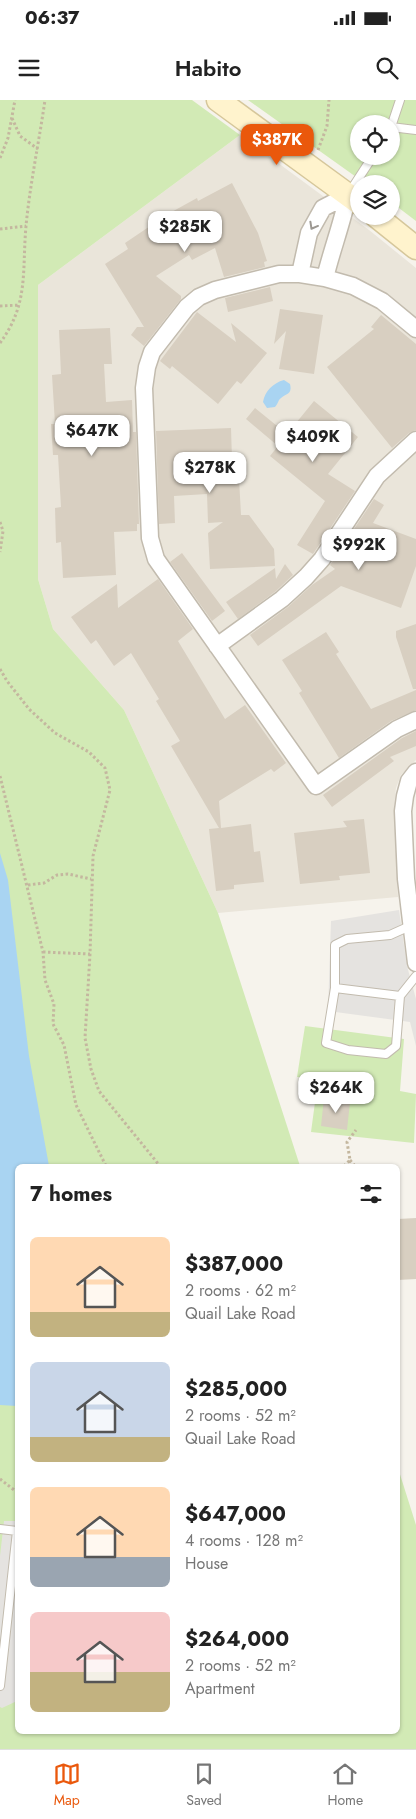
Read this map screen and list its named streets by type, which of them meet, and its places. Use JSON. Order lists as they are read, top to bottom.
{
  "page": {
    "status": "06:37",
    "header": "Habito",
    "price": [
      "$387K",
      "$285K",
      "$647K",
      "$409K",
      "$278K",
      "$992K",
      "$264K"
    ],
    "heading": "7 homes",
    "list": [
      {
        "name": "$387,000",
        "note": "2 rooms · 62 m² · Quail Lake Road"
      },
      {
        "name": "$285,000",
        "note": "2 rooms · 52 m² · Quail Lake Road"
      },
      {
        "name": "$647,000",
        "note": "4 rooms · 128 m² · House"
      },
      {
        "name": "$264,000",
        "note": "2 rooms · 52 m² · Apartment"
      }
    ],
    "tabs": ["Map", "Saved", "Home"]
  }
}
